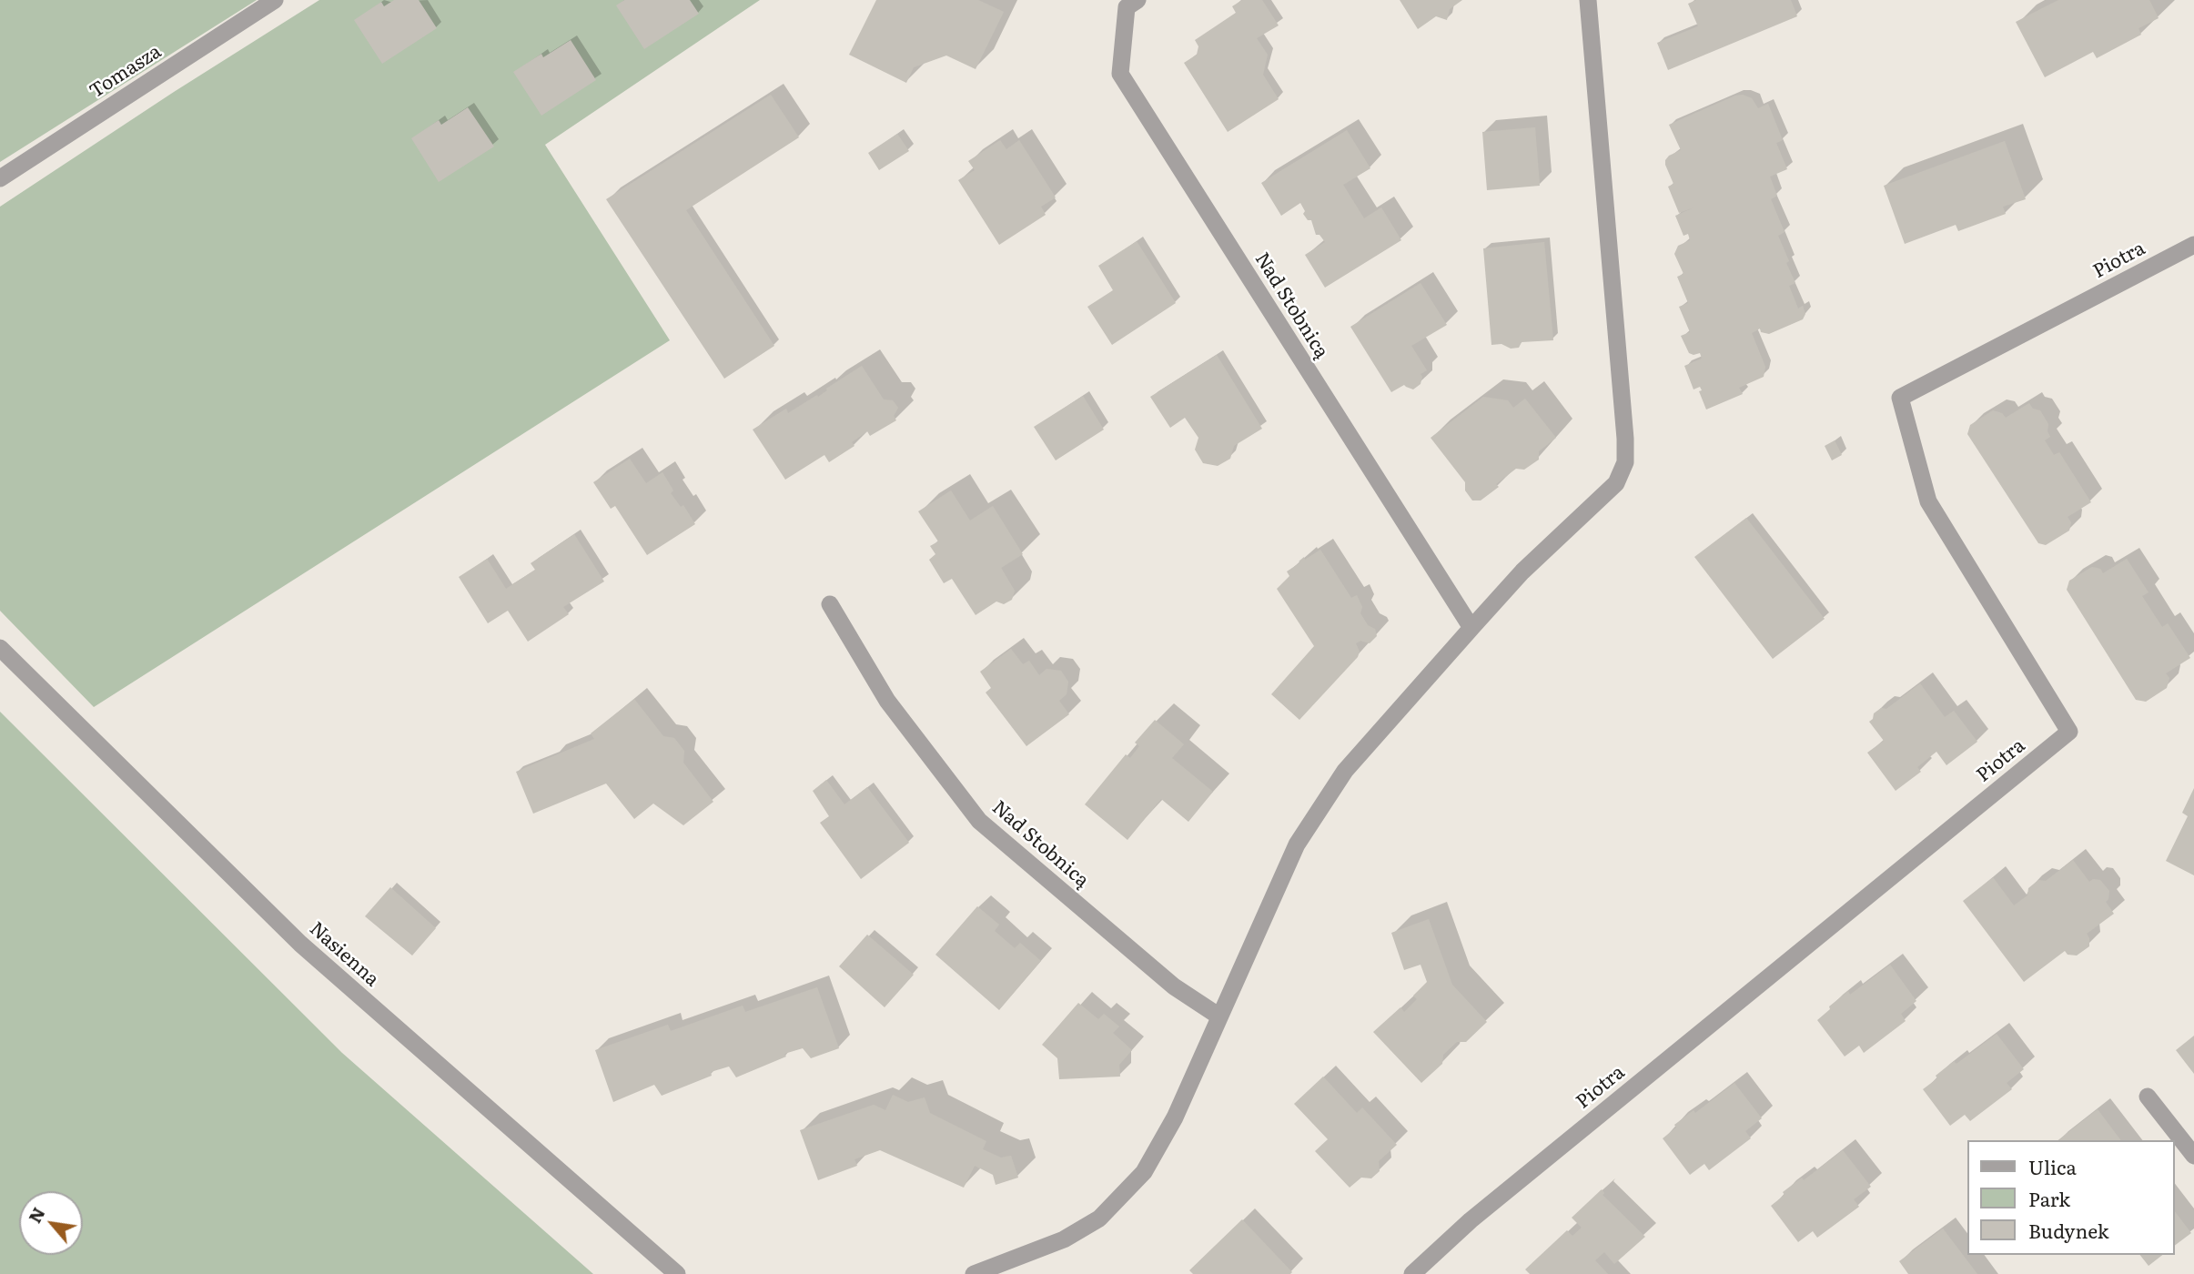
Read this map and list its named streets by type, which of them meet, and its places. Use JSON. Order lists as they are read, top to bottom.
{
  "streets": {
    "street": [
      "Tomasza",
      "Piotra",
      "Nad Stobnicą",
      "Nasienna"
    ]
  },
  "legend": ["Ulica", "Park", "Budynek"],
  "north": "top left"
}
